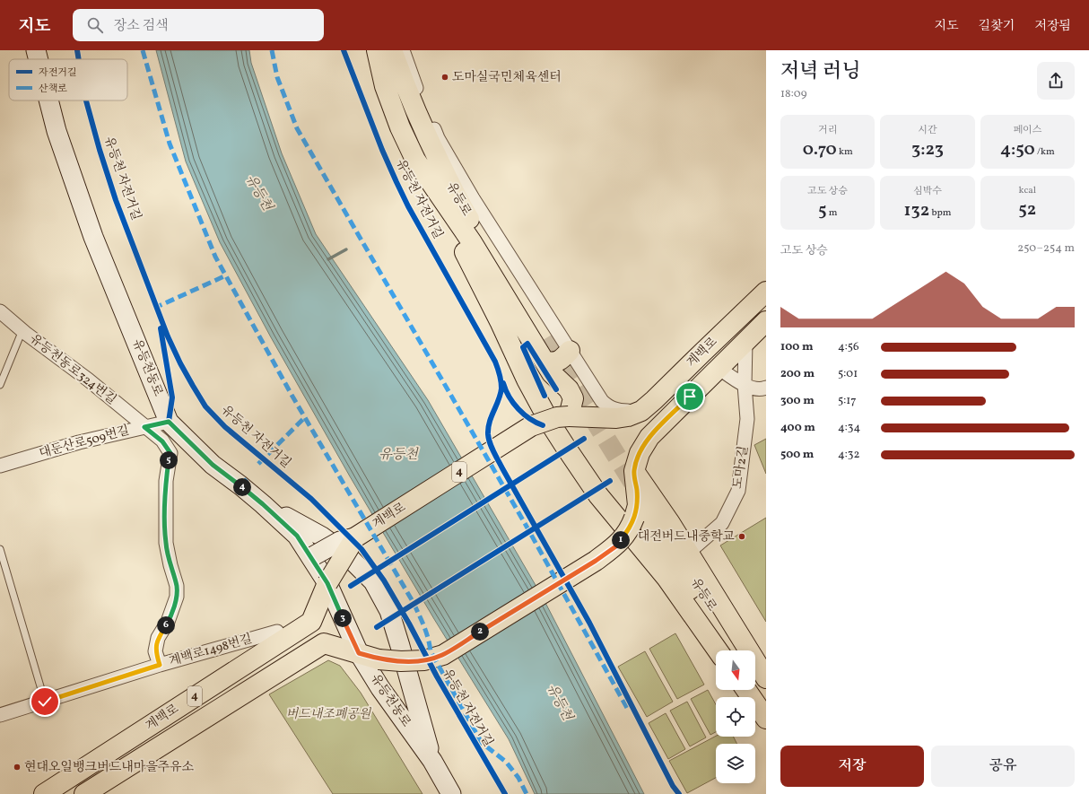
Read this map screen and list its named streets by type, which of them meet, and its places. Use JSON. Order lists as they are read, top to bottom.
{
  "streets": {
    "main road": [
      "유등로",
      "계백로",
      "유등천동로",
      "4"
    ],
    "street": [
      "유등천동로324번길",
      "대둔산로509번길",
      "도마2길",
      "계백로1498번길"
    ],
    "cycle path": ["유등천 자전거길"]
  },
  "crossings": [
    ["유등로", "계백로"],
    ["계백로", "유등천동로"],
    ["계백로", "도마2길"],
    ["유등천동로", "대둔산로509번길"],
    ["유등천동로324번길", "대둔산로509번길"],
    ["유등천동로324번길", "계백로1498번길"]
  ],
  "water": ["유등천"],
  "parks": ["버드내조폐공원"],
  "places": ["도마실국민체육센터", "대전버드내중학교", "현대오일뱅크버드내마을주유소"],
  "legend": ["자전거길", "산책로"],
  "north": "bottom",
  "page": {
    "header": "지도",
    "search": "장소 검색",
    "nav": ["지도", "길찾기", "저장됨"],
    "heading": ["저녁 러닝", "18:09"],
    "stats": [
      ["거리", "0.70 km"],
      ["시간", "3:23"],
      ["페이스", "4:50 /km"],
      ["고도 상승", "5 m"],
      ["심박수", "132 bpm"],
      ["kcal", "52"]
    ],
    "chart": ["고도 상승", "250–254 m"],
    "list": [
      {
        "name": "100 m",
        "note": "4:56"
      },
      {
        "name": "200 m",
        "note": "5:01"
      },
      {
        "name": "300 m",
        "note": "5:17"
      },
      {
        "name": "400 m",
        "note": "4:34"
      },
      {
        "name": "500 m",
        "note": "4:32"
      }
    ],
    "pins": [
      "5",
      "4",
      "1",
      "3",
      "6",
      "2"
    ],
    "buttons": ["저장", "공유"]
  }
}
